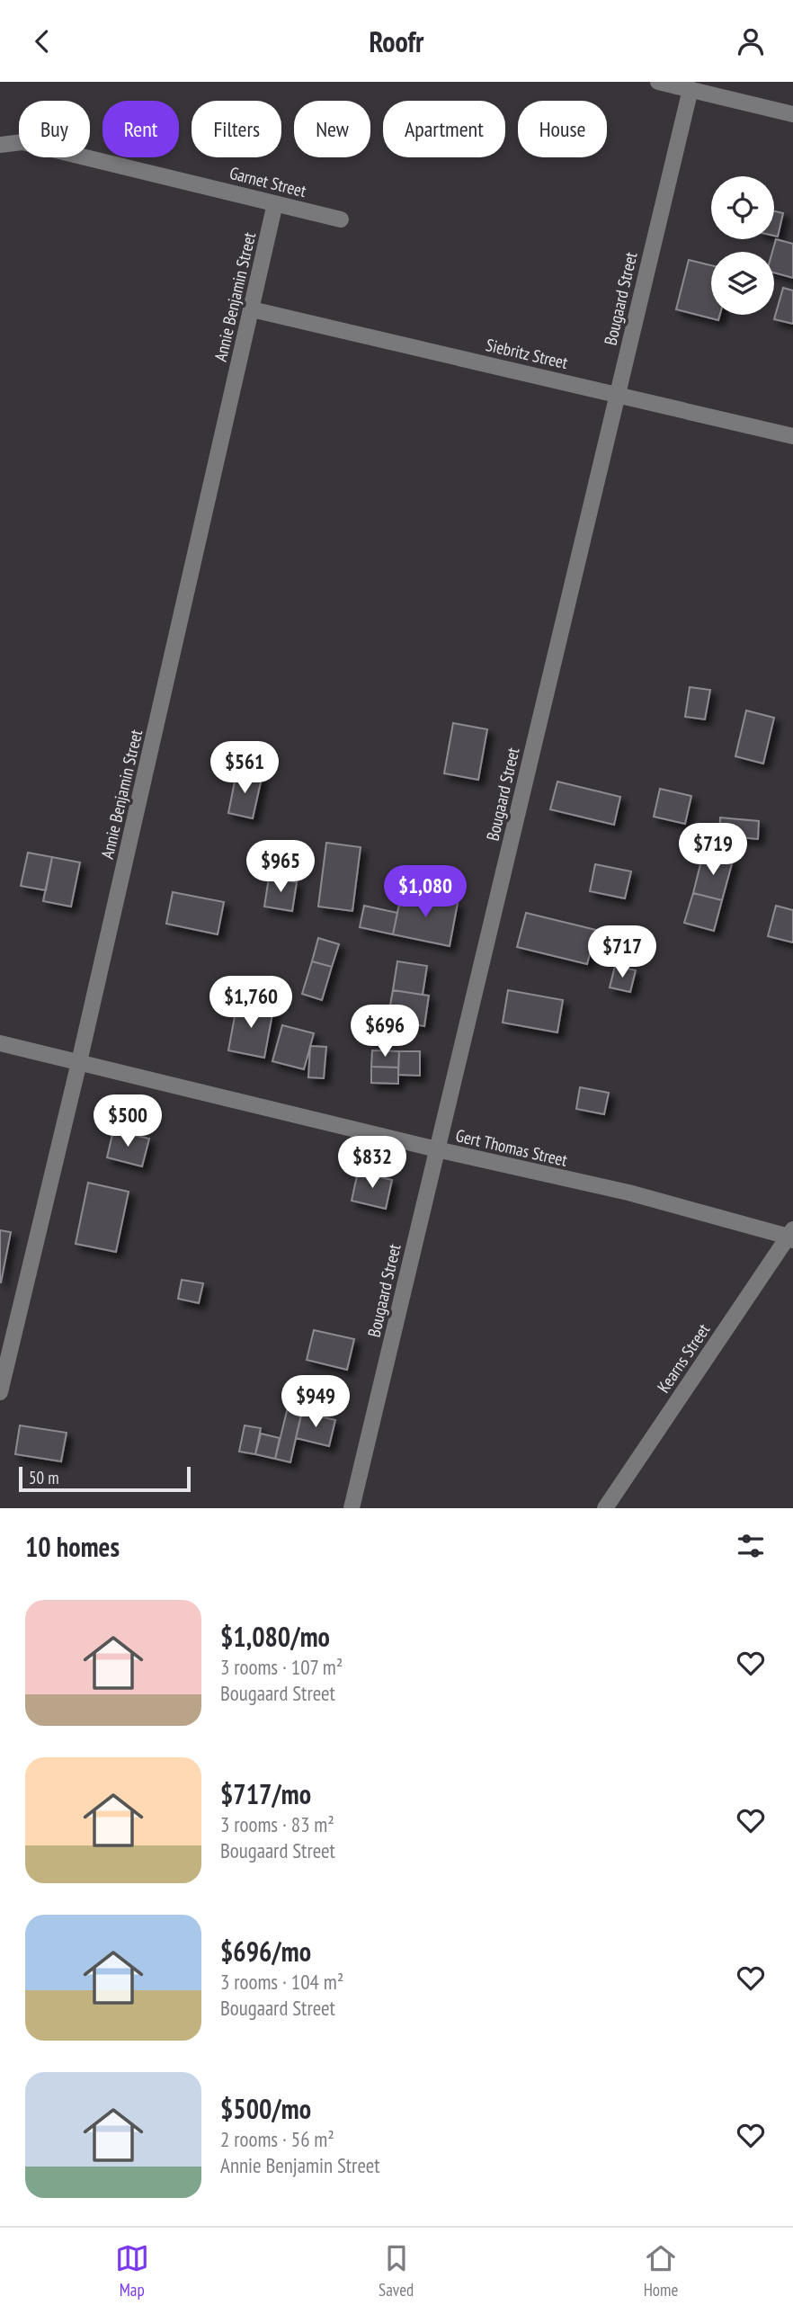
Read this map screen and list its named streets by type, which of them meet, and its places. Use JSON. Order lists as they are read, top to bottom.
{
  "streets": {
    "street": [
      "Garnet Street",
      "Annie Benjamin Street",
      "Bougaard Street",
      "Siebritz Street",
      "Gert Thomas Street",
      "Kearns Street"
    ]
  },
  "crossings": [
    ["Garnet Street", "Annie Benjamin Street"],
    ["Annie Benjamin Street", "Siebritz Street"],
    ["Annie Benjamin Street", "Gert Thomas Street"],
    ["Bougaard Street", "Siebritz Street"],
    ["Bougaard Street", "Gert Thomas Street"],
    ["Gert Thomas Street", "Kearns Street"]
  ],
  "scale_bar": "50 m",
  "page": {
    "header": "Roofr",
    "chip": [
      "Buy",
      "Rent",
      "Filters",
      "New",
      "Apartment",
      "House"
    ],
    "price": [
      "$561",
      "$719",
      "$965",
      "$1,080",
      "$717",
      "$1,760",
      "$696",
      "$500",
      "$832",
      "$949"
    ],
    "scale": "50 m",
    "heading": "10 homes",
    "list": [
      {
        "name": "$1,080/mo",
        "note": "3 rooms · 107 m² · Bougaard Street"
      },
      {
        "name": "$717/mo",
        "note": "3 rooms · 83 m² · Bougaard Street"
      },
      {
        "name": "$696/mo",
        "note": "3 rooms · 104 m² · Bougaard Street"
      },
      {
        "name": "$500/mo",
        "note": "2 rooms · 56 m² · Annie Benjamin Street"
      }
    ],
    "tabs": ["Map", "Saved", "Home"]
  }
}
